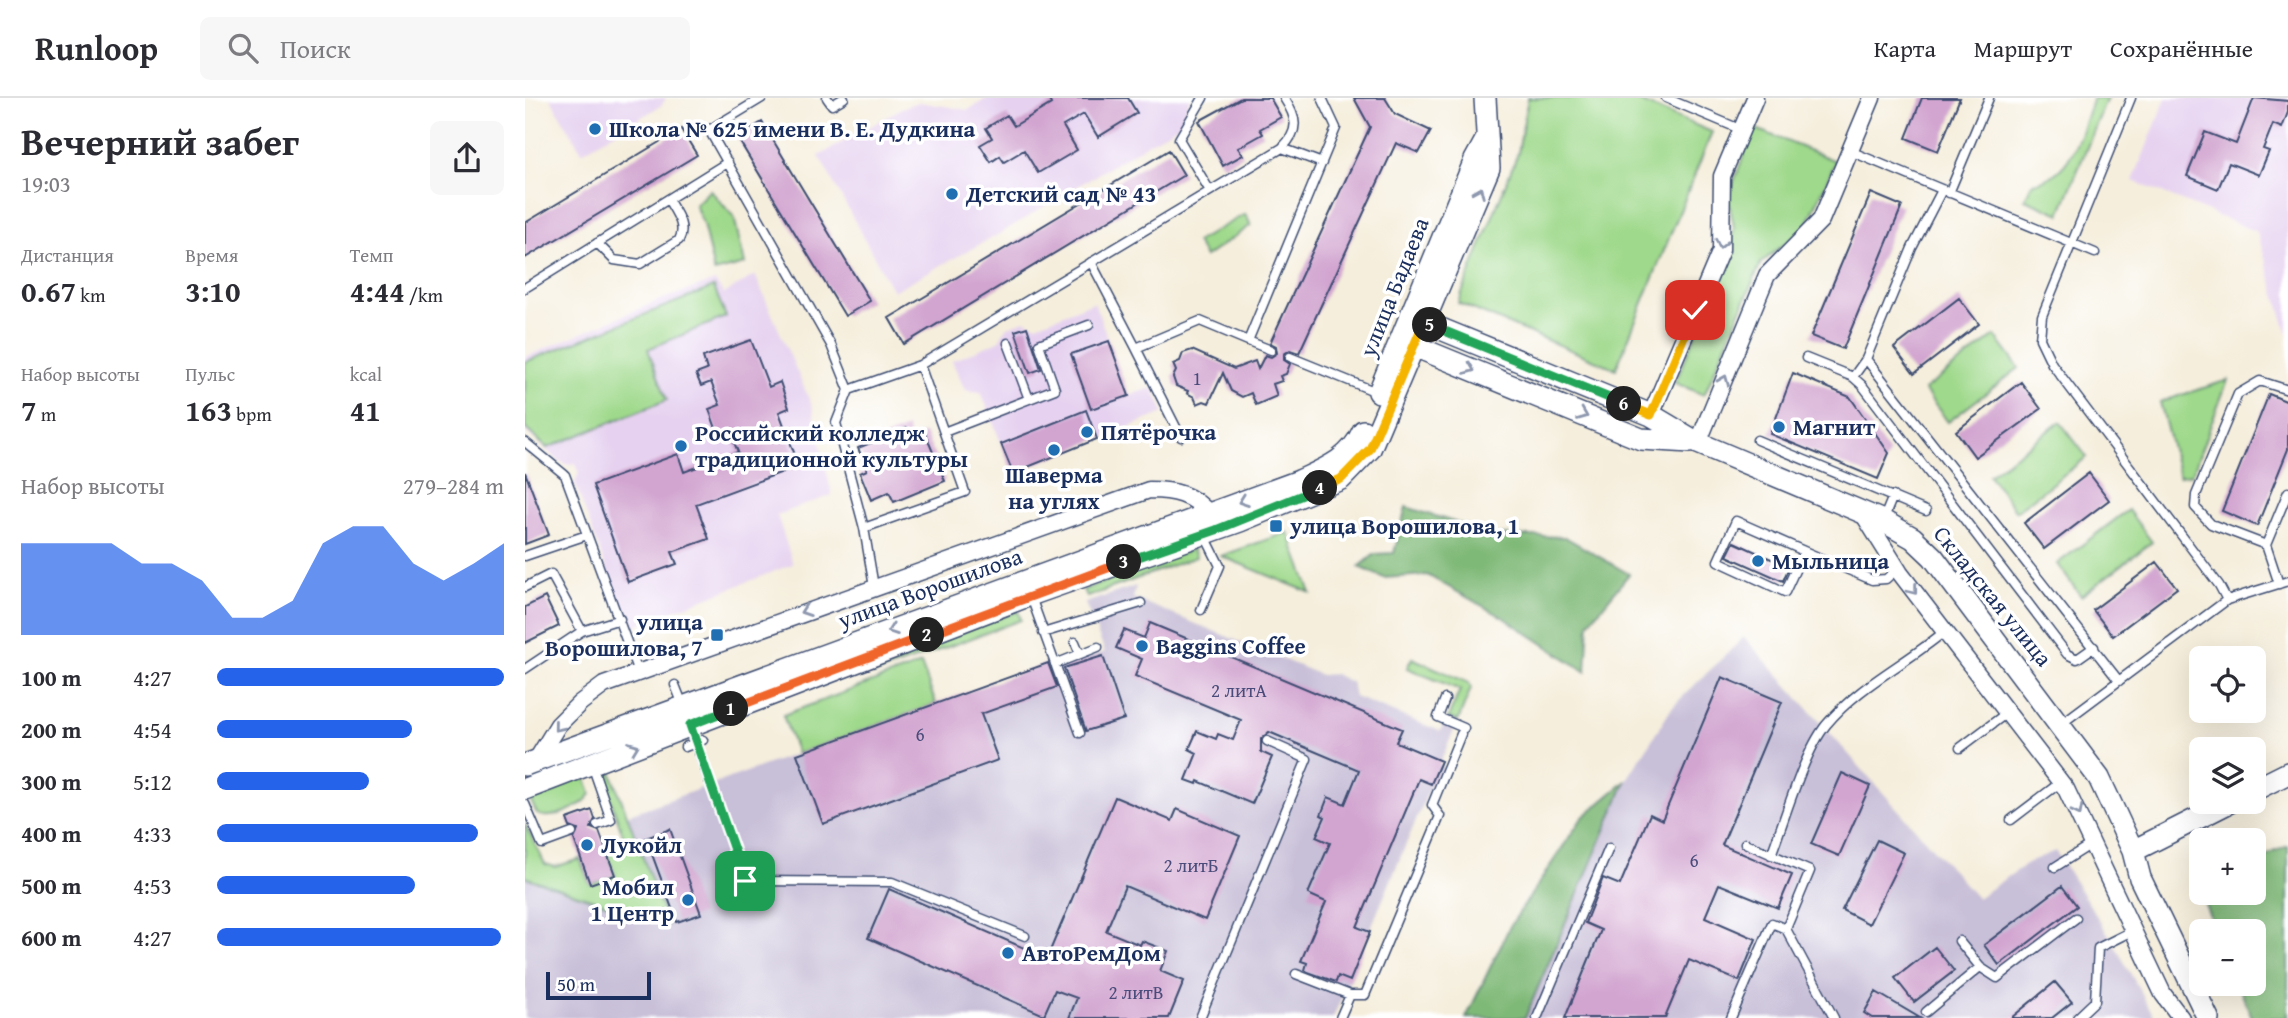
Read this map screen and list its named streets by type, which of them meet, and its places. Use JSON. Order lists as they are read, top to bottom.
{
  "streets": {
    "street": ["улица Бадаева", "улица Ворошилова", "Складская улица"]
  },
  "crossings": [
    ["улица Бадаева", "улица Ворошилова"],
    ["улица Бадаева", "Складская улица"]
  ],
  "places": {
    "other": [
      "Школа № 625 имени В. Е. Дудкина",
      "Детский сад № 43",
      "Магнит",
      "Пятёрочка",
      "Российский колледж традиционной культуры",
      "Шаверма на углях",
      "Мыльница",
      "Baggins Coffee",
      "Лукойл",
      "Мобил 1 Центр",
      "АвтоРемДом"
    ],
    "transit": ["улица Ворошилова, 1", "улица Ворошилова, 7"]
  },
  "house_numbers": [
    "1",
    "2 литА",
    "6",
    "6",
    "2 литБ",
    "2 литВ"
  ],
  "scale_bar": "50 m",
  "page": {
    "header": "Runloop",
    "search": "Поиск",
    "nav": ["Карта", "Маршрут", "Сохранённые"],
    "heading": ["Вечерний забег", "19:03"],
    "stats": [
      ["Дистанция", "0.67 km"],
      ["Время", "3:10"],
      ["Темп", "4:44 /km"],
      ["Набор высоты", "7 m"],
      ["Пульс", "163 bpm"],
      ["kcal", "41"]
    ],
    "pins": [
      "5",
      "6",
      "4",
      "3",
      "2",
      "1"
    ],
    "chart": ["Набор высоты", "279–284 m"],
    "map_buttons": ["+", "−"],
    "list": [
      {
        "name": "100 m",
        "note": "4:27"
      },
      {
        "name": "200 m",
        "note": "4:54"
      },
      {
        "name": "300 m",
        "note": "5:12"
      },
      {
        "name": "400 m",
        "note": "4:33"
      },
      {
        "name": "500 m",
        "note": "4:53"
      },
      {
        "name": "600 m",
        "note": "4:27"
      }
    ],
    "scale": "50 m"
  }
}
